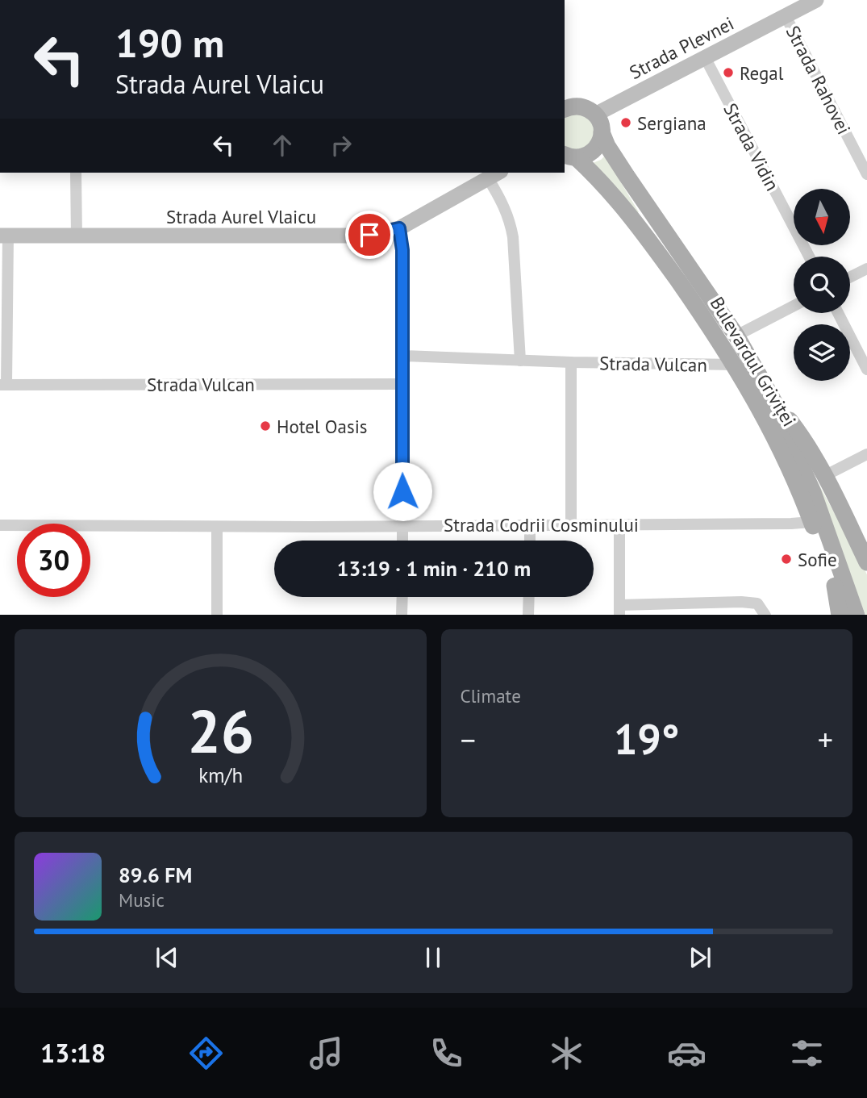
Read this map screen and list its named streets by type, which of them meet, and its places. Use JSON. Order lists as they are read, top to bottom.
{
  "streets": {
    "main road": ["Strada Plevnei", "Strada Aurel Vlaicu", "Bulevardul Griviței"],
    "street": [
      "Strada Rahovei",
      "Strada Vidin",
      "Strada Vulcan",
      "Strada Codrii Cosminului"
    ]
  },
  "crossings": [
    ["Strada Plevnei", "Strada Rahovei"],
    ["Strada Plevnei", "Strada Vidin"],
    ["Strada Plevnei", "Bulevardul Griviței"],
    ["Bulevardul Griviței", "Strada Vulcan"],
    ["Bulevardul Griviței", "Strada Codrii Cosminului"]
  ],
  "places": [
    "Regal",
    "Sergiana",
    "Hotel Oasis",
    "Sofie"
  ],
  "north": "bottom",
  "page": {
    "turn": ["190 m", "Strada Aurel Vlaicu"],
    "limit": "30",
    "trip": "13:19 · 1 min · 210 m",
    "tile": "Climate",
    "heat": ["−", "19°", "+"],
    "song": ["89.6 FM", "Music"],
    "tabs": "13:18",
    "gauge": ["26", "km/h"]
  }
}
